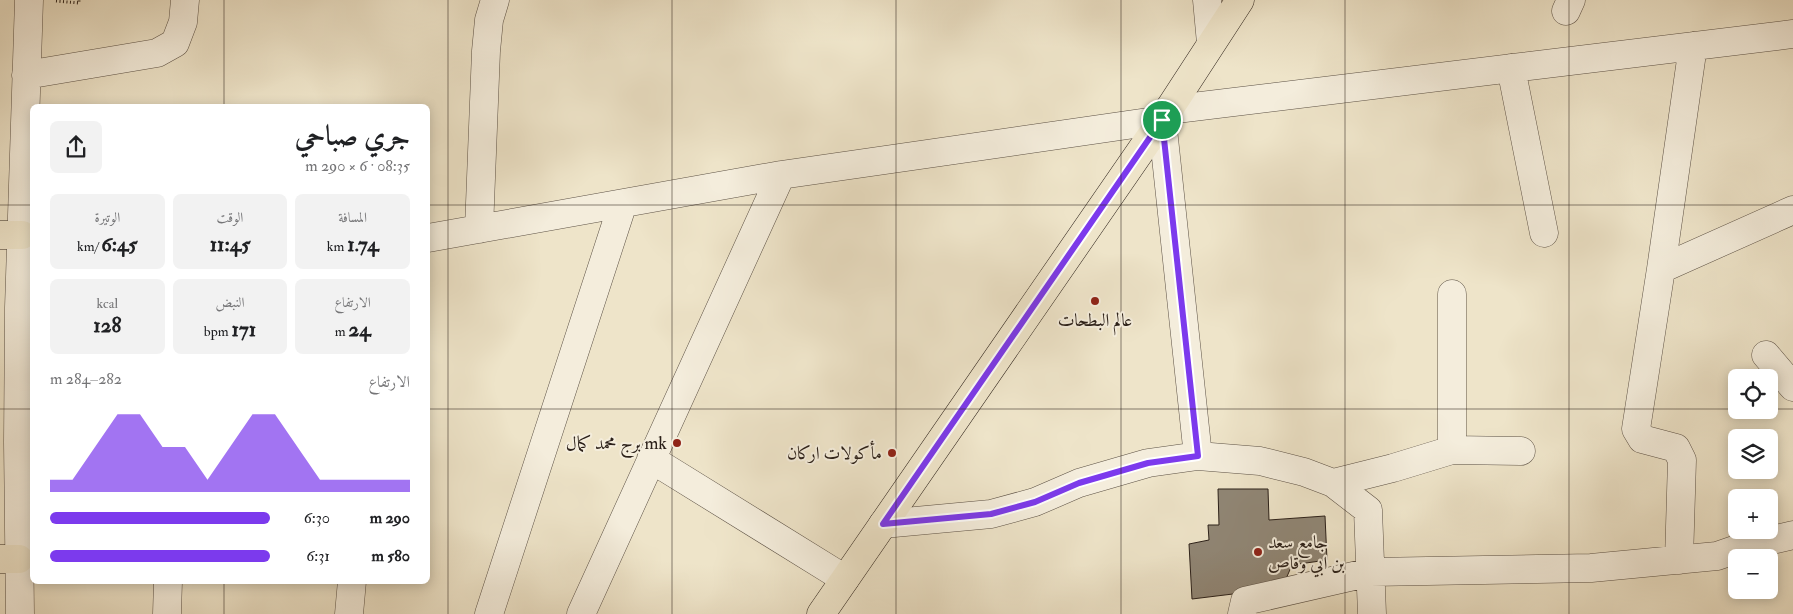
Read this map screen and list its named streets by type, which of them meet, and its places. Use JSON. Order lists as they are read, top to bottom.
{
  "places": [
    "عالم البطحات",
    "برج محمد كمال mk",
    "مأكولات اركان",
    "جامع سعد بن ابي وقاص"
  ],
  "page": {
    "heading": ["جري صباحي", "08:35 · 6 × 290 m"],
    "stats": [
      ["المسافة", "1.74 km"],
      ["الوقت", "11:45"],
      ["الوتيرة", "6:45 /km"],
      ["الارتفاع", "24 m"],
      ["النبض", "171 bpm"],
      ["kcal", "128"]
    ],
    "chart": ["الارتفاع", "282–284 m"],
    "map_buttons": ["+", "−"],
    "list": [
      {
        "name": "290 m",
        "note": "6:30"
      },
      {
        "name": "580 m",
        "note": "6:31"
      }
    ]
  }
}
